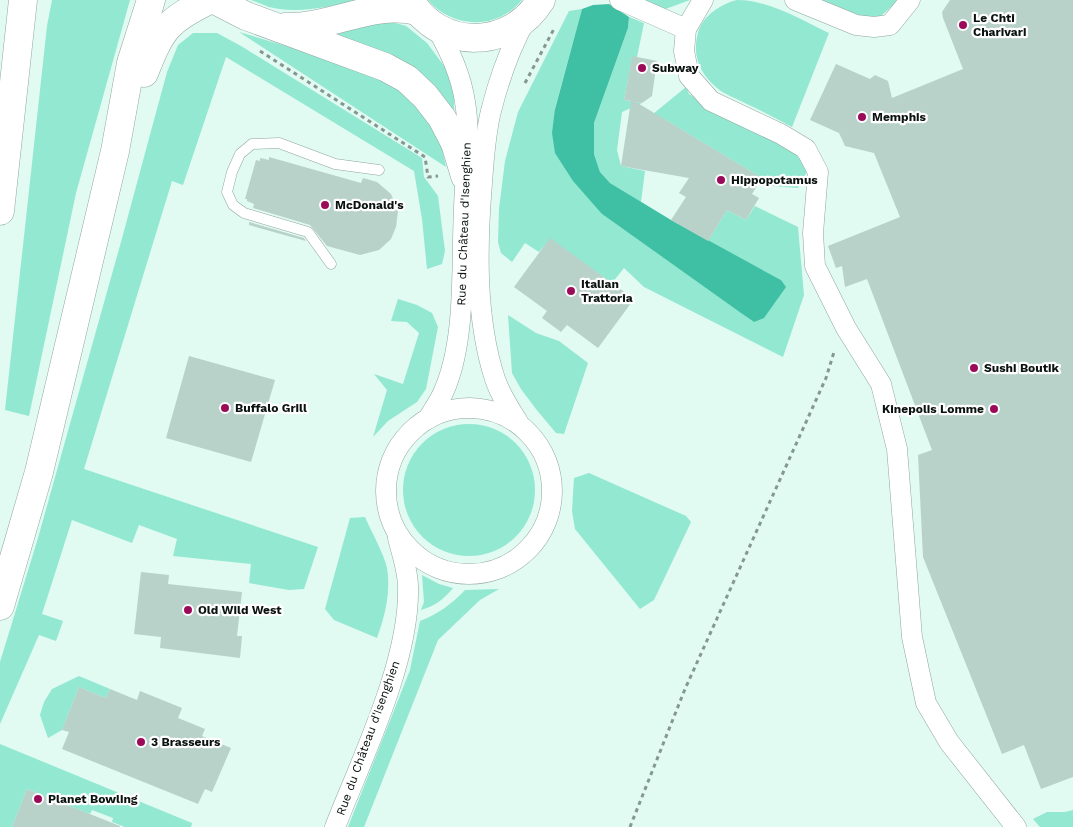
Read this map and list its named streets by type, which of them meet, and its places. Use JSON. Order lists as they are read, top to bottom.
{
  "streets": {
    "main road": ["Rue du Château d'Isenghien"]
  },
  "places": [
    "Le Chti Charivari",
    "Subway",
    "Memphis",
    "Hippopotamus",
    "McDonald's",
    "Italian Trattoria",
    "Sushi Boutik",
    "Buffalo Grill",
    "Kinepolis Lomme",
    "Old Wild West",
    "3 Brasseurs",
    "Planet Bowling"
  ]
}
